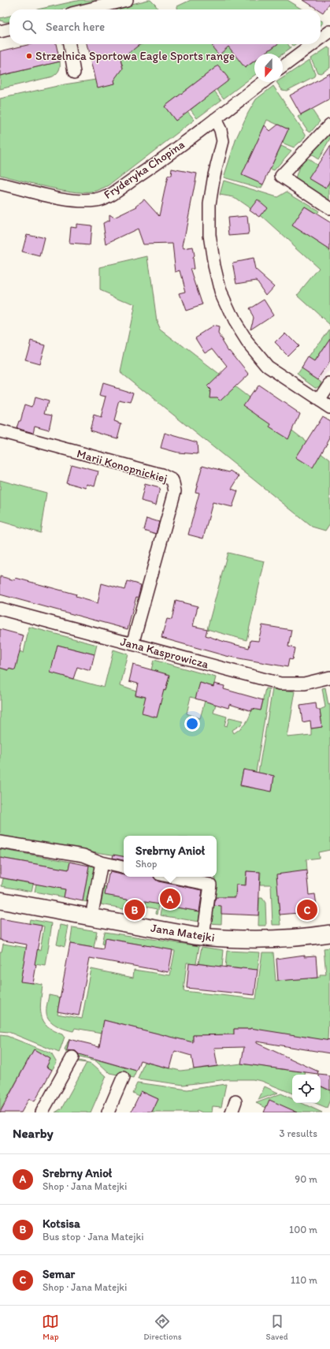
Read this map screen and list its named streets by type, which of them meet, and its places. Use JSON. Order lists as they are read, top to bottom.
{
  "streets": {
    "street": [
      "Fryderyka Chopina",
      "Marii Konopnickiej",
      "Jana Kasprowicza",
      "Jana Matejki"
    ]
  },
  "crossings": [
    ["Marii Konopnickiej", "Jana Kasprowicza"]
  ],
  "places": ["Strzelnica Sportowa Eagle Sports range"],
  "north": "bottom",
  "page": {
    "search": "Search here",
    "popup": ["Srebrny Anioł", "Shop"],
    "pins": ["A", "B", "C"],
    "heading": ["Nearby", "3 results"],
    "list": [
      {
        "mark": "A",
        "name": "Srebrny Anioł",
        "note": "Shop · Jana Matejki",
        "value": "90 m"
      },
      {
        "mark": "B",
        "name": "Kotsisa",
        "note": "Bus stop · Jana Matejki",
        "value": "100 m"
      },
      {
        "mark": "C",
        "name": "Semar",
        "note": "Shop · Jana Matejki",
        "value": "110 m"
      }
    ],
    "nav": ["Map", "Directions", "Saved"]
  }
}
